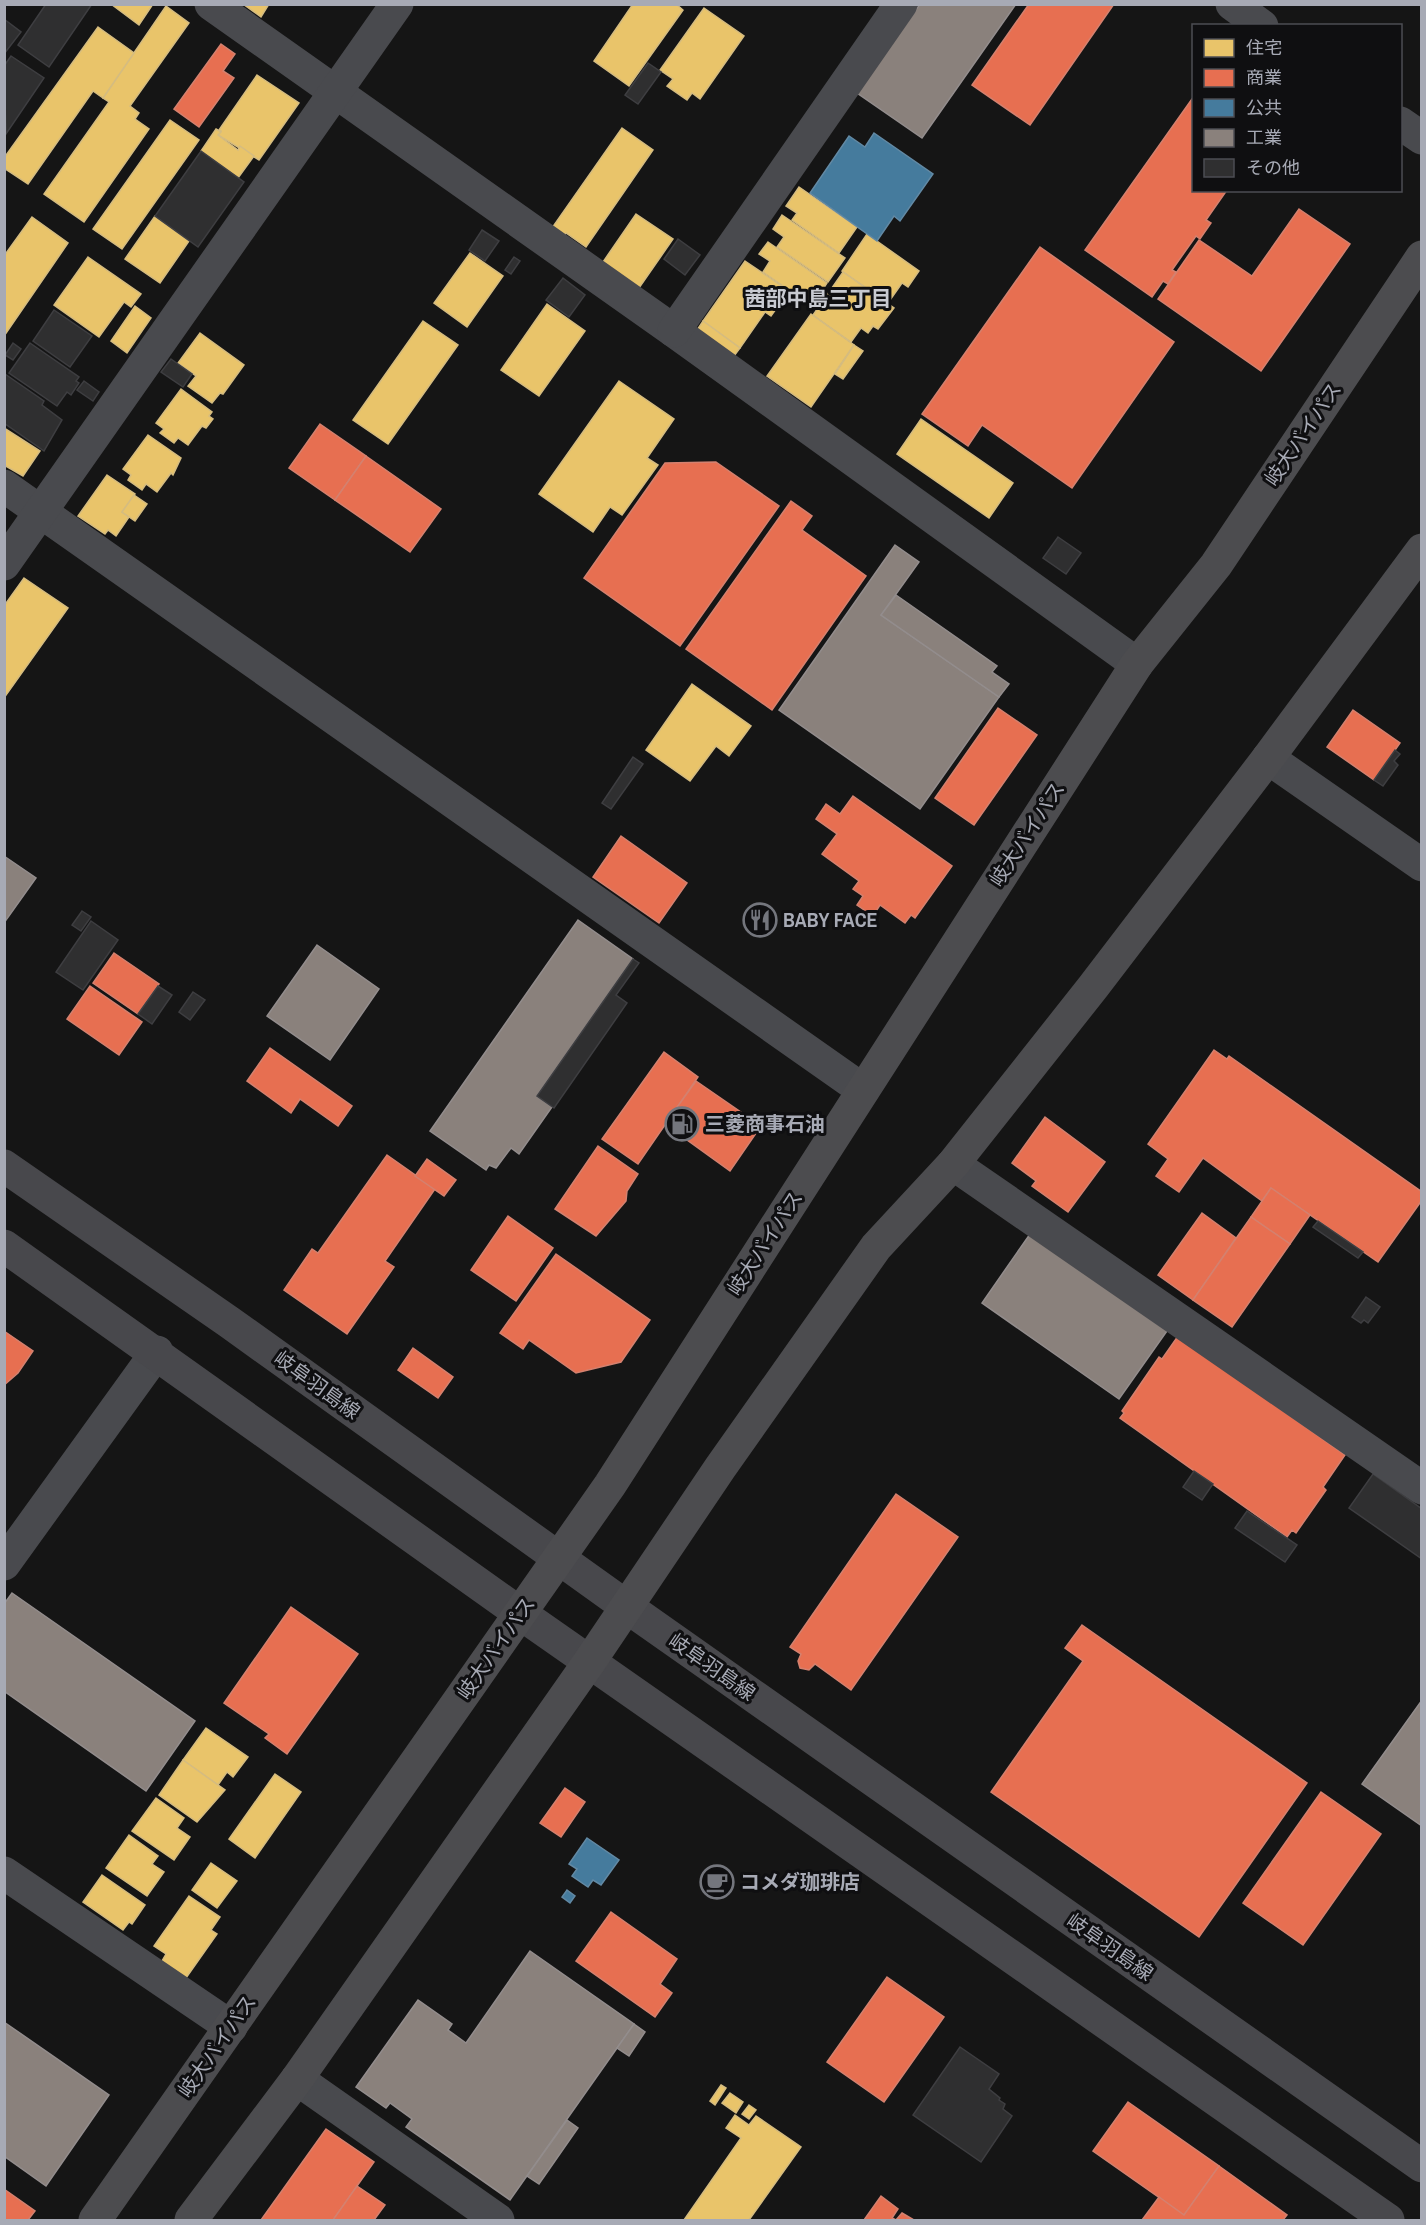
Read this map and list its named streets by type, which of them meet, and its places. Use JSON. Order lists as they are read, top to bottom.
{
  "streets": {
    "highway": ["岐大バイパス"],
    "main road": ["岐阜羽島線"]
  },
  "crossings": [
    ["岐大バイパス", "岐阜羽島線"]
  ],
  "districts": ["茜部中島三丁目"],
  "places": {
    "restaurant": ["BABY FACE"],
    "fuel station": ["三菱商事石油"],
    "cafe": ["コメダ珈琲店"]
  },
  "legend": [
    "住宅",
    "商業",
    "公共",
    "工業",
    "その他"
  ]
}
